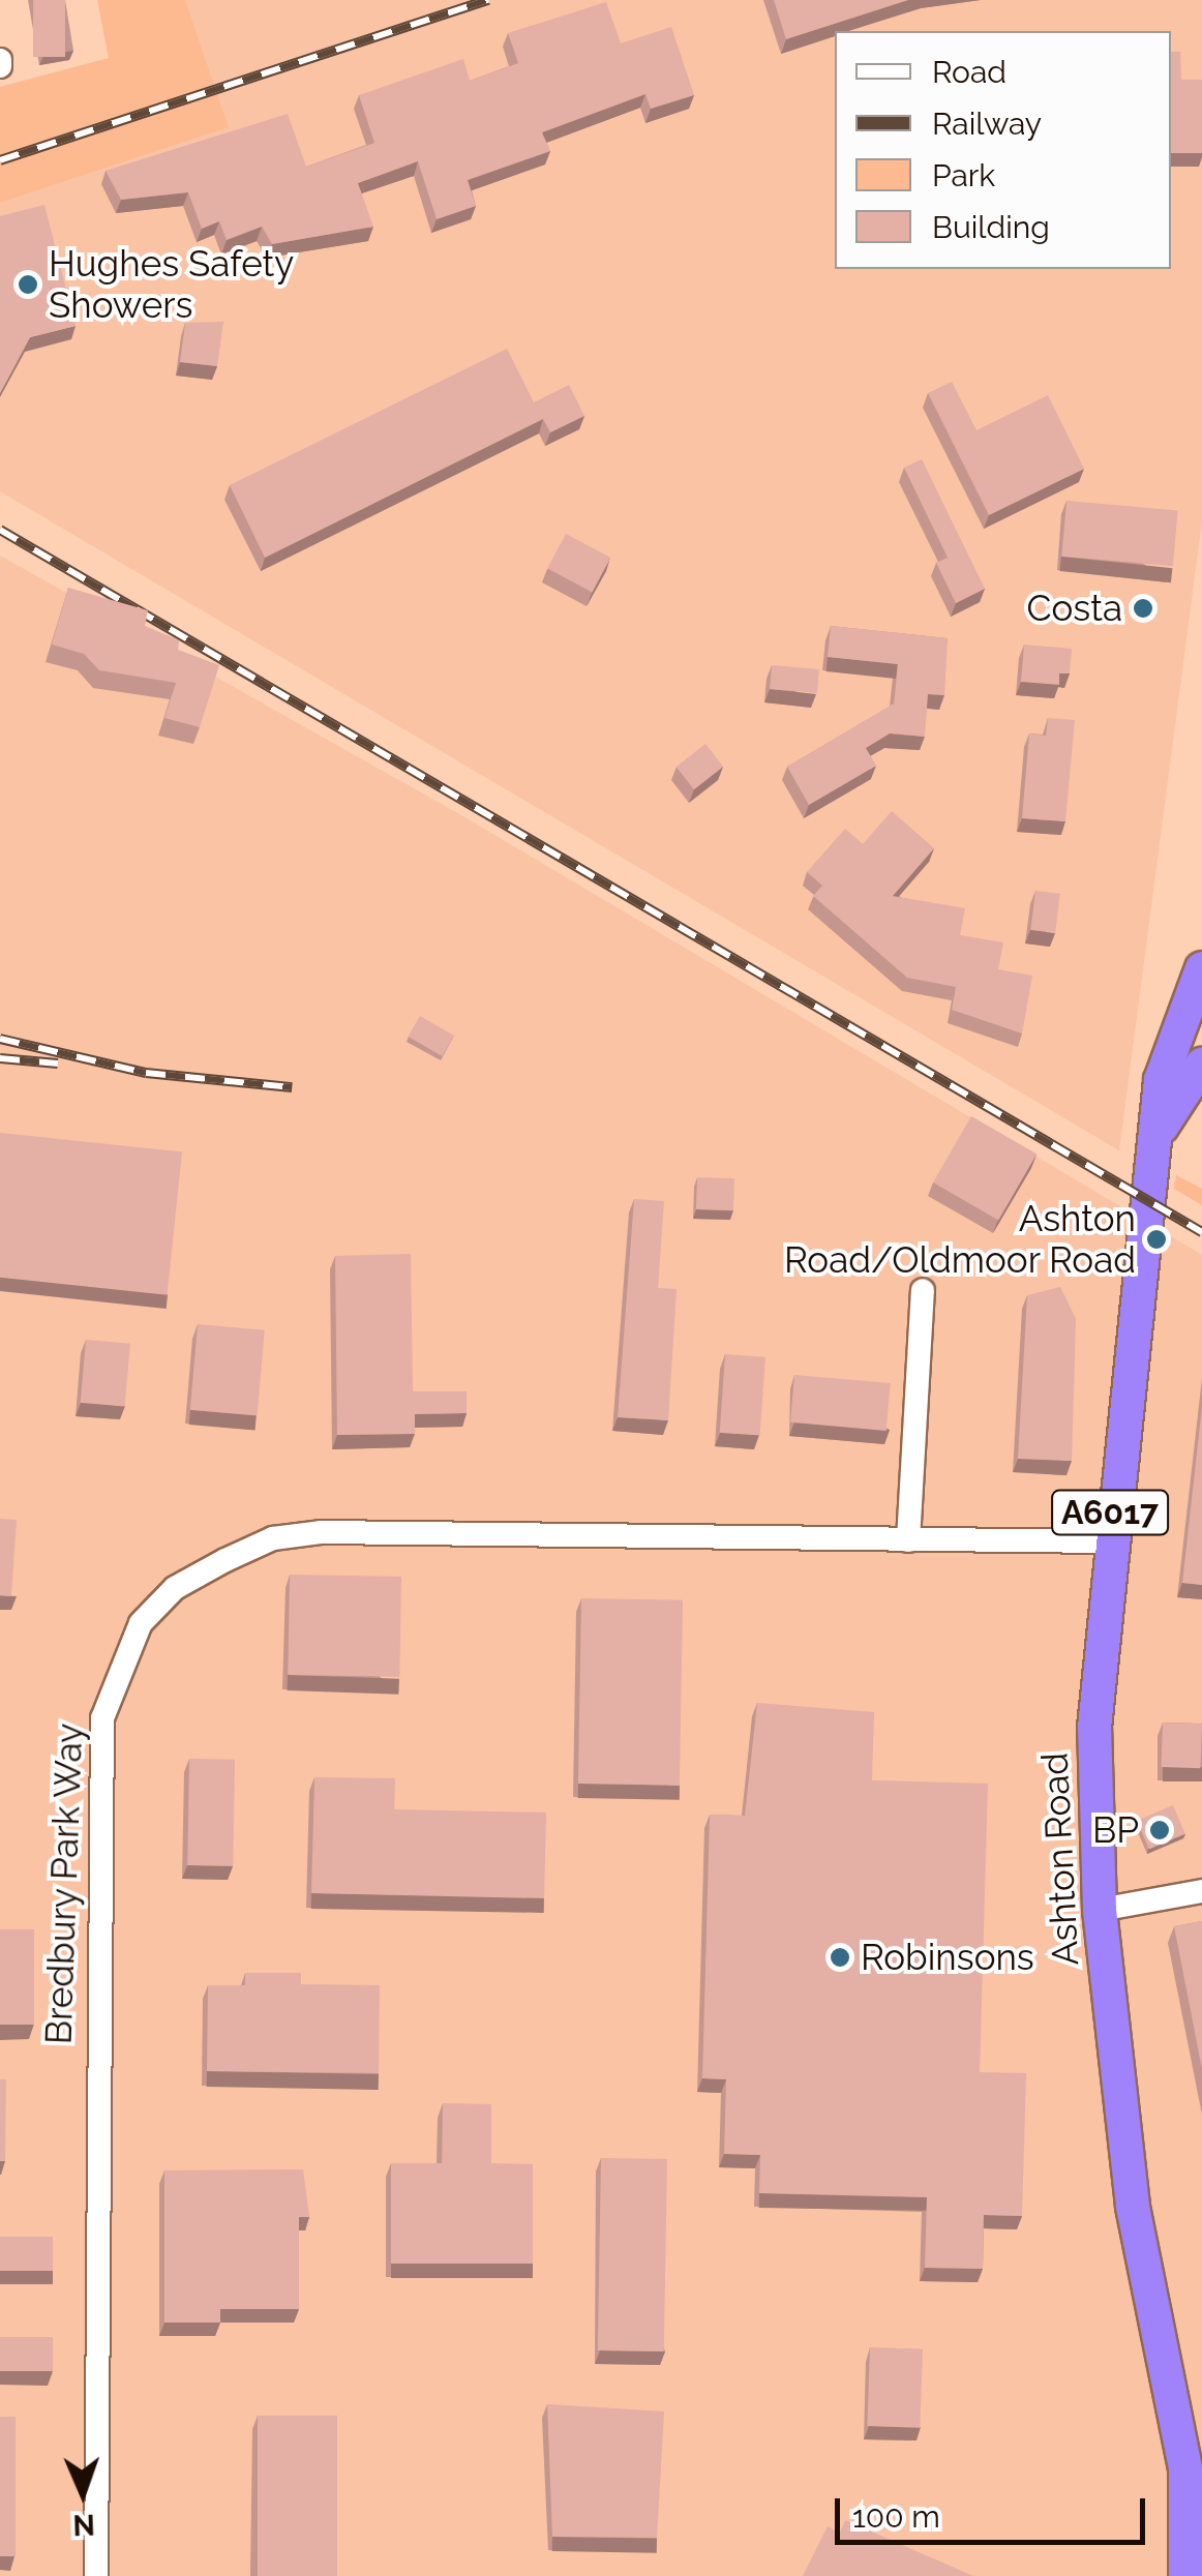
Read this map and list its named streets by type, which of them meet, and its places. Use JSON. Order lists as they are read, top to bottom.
{
  "streets": {
    "highway": ["A6017", "Ashton Road"],
    "street": ["Bredbury Park Way"]
  },
  "crossings": [
    ["Ashton Road", "Bredbury Park Way"]
  ],
  "places": [
    "Hughes Safety Showers",
    "Costa",
    "Ashton Road/Oldmoor Road",
    "BP",
    "Robinsons"
  ],
  "legend": [
    "Road",
    "Railway",
    "Park",
    "Building"
  ],
  "scale_bar": "100 m",
  "north": "bottom"
}
